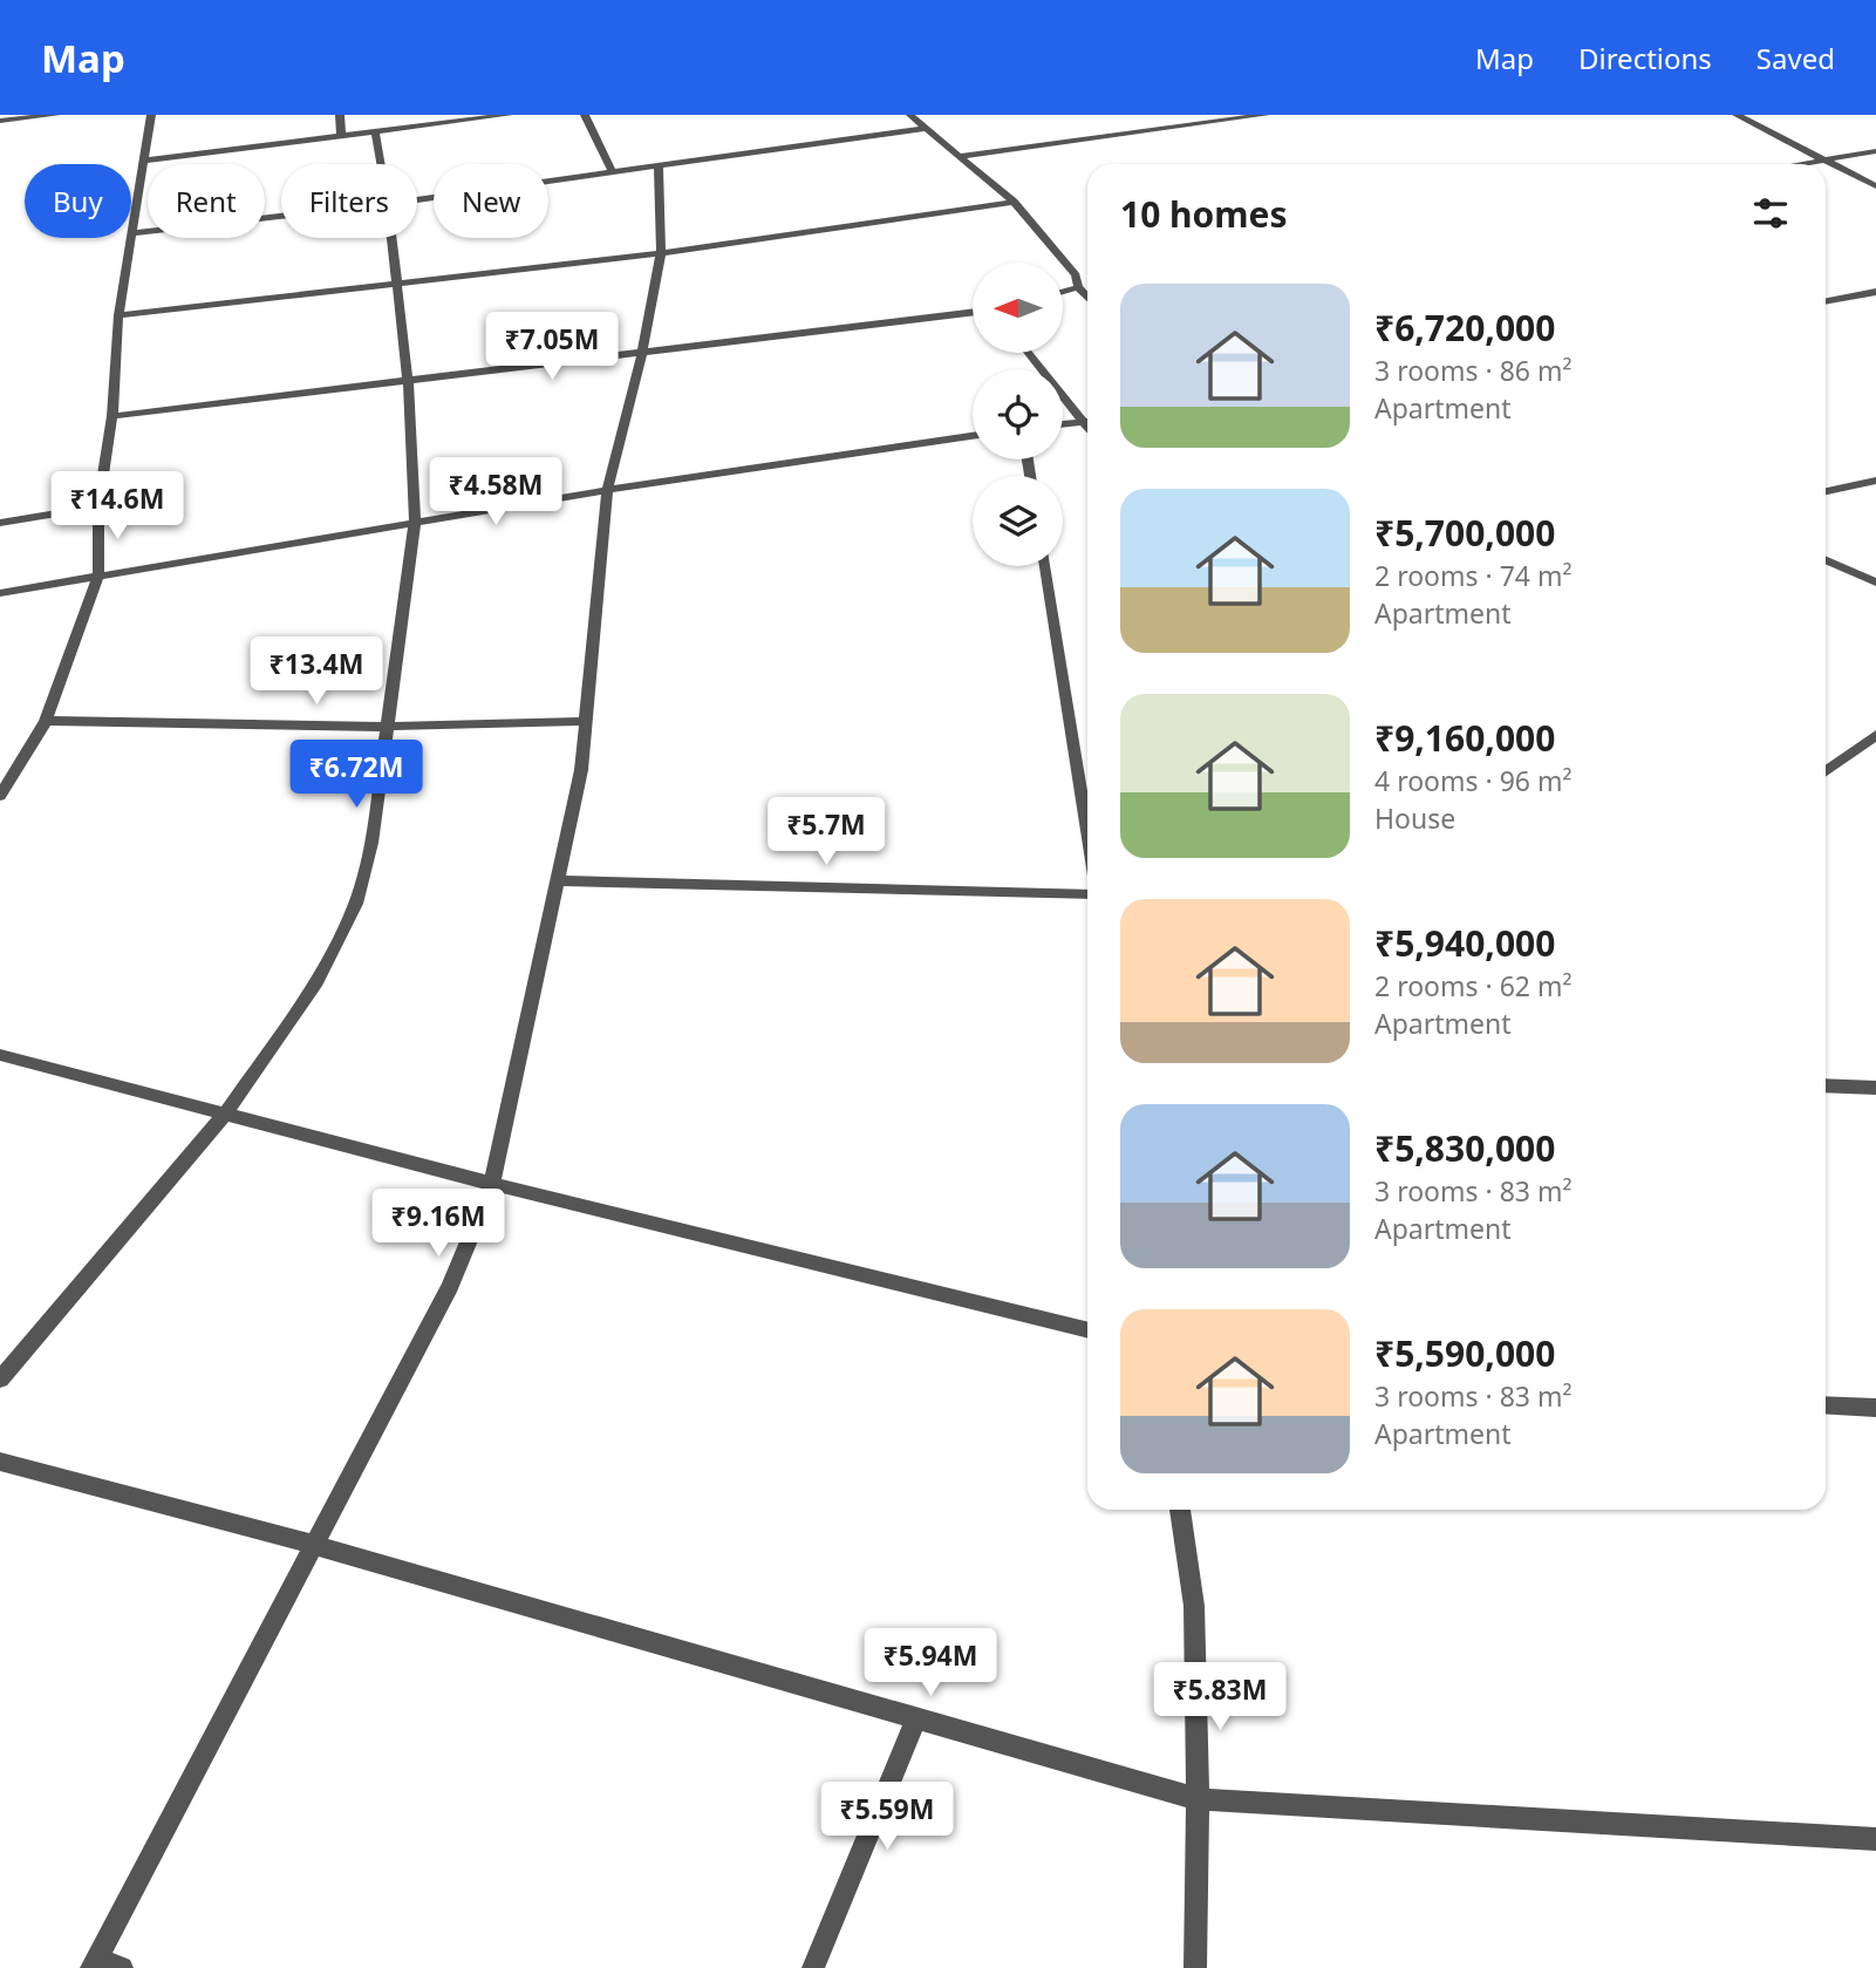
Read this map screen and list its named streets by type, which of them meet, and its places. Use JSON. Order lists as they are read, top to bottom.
{
  "north": "left",
  "page": {
    "header": "Map",
    "nav": ["Map", "Directions", "Saved"],
    "chip": [
      "Buy",
      "Rent",
      "Filters",
      "New"
    ],
    "heading": "10 homes",
    "list": [
      {
        "name": "₹6,720,000",
        "note": "3 rooms · 86 m² · Apartment"
      },
      {
        "name": "₹5,700,000",
        "note": "2 rooms · 74 m² · Apartment"
      },
      {
        "name": "₹9,160,000",
        "note": "4 rooms · 96 m² · House"
      },
      {
        "name": "₹5,940,000",
        "note": "2 rooms · 62 m² · Apartment"
      },
      {
        "name": "₹5,830,000",
        "note": "3 rooms · 83 m² · Apartment"
      },
      {
        "name": "₹5,590,000",
        "note": "3 rooms · 83 m² · Apartment"
      }
    ],
    "price": [
      "₹7.05M",
      "₹4.58M",
      "₹14.6M",
      "₹13.4M",
      "₹6.72M",
      "₹5.7M",
      "₹9.16M",
      "₹5.94M",
      "₹5.83M",
      "₹5.59M"
    ]
  }
}
